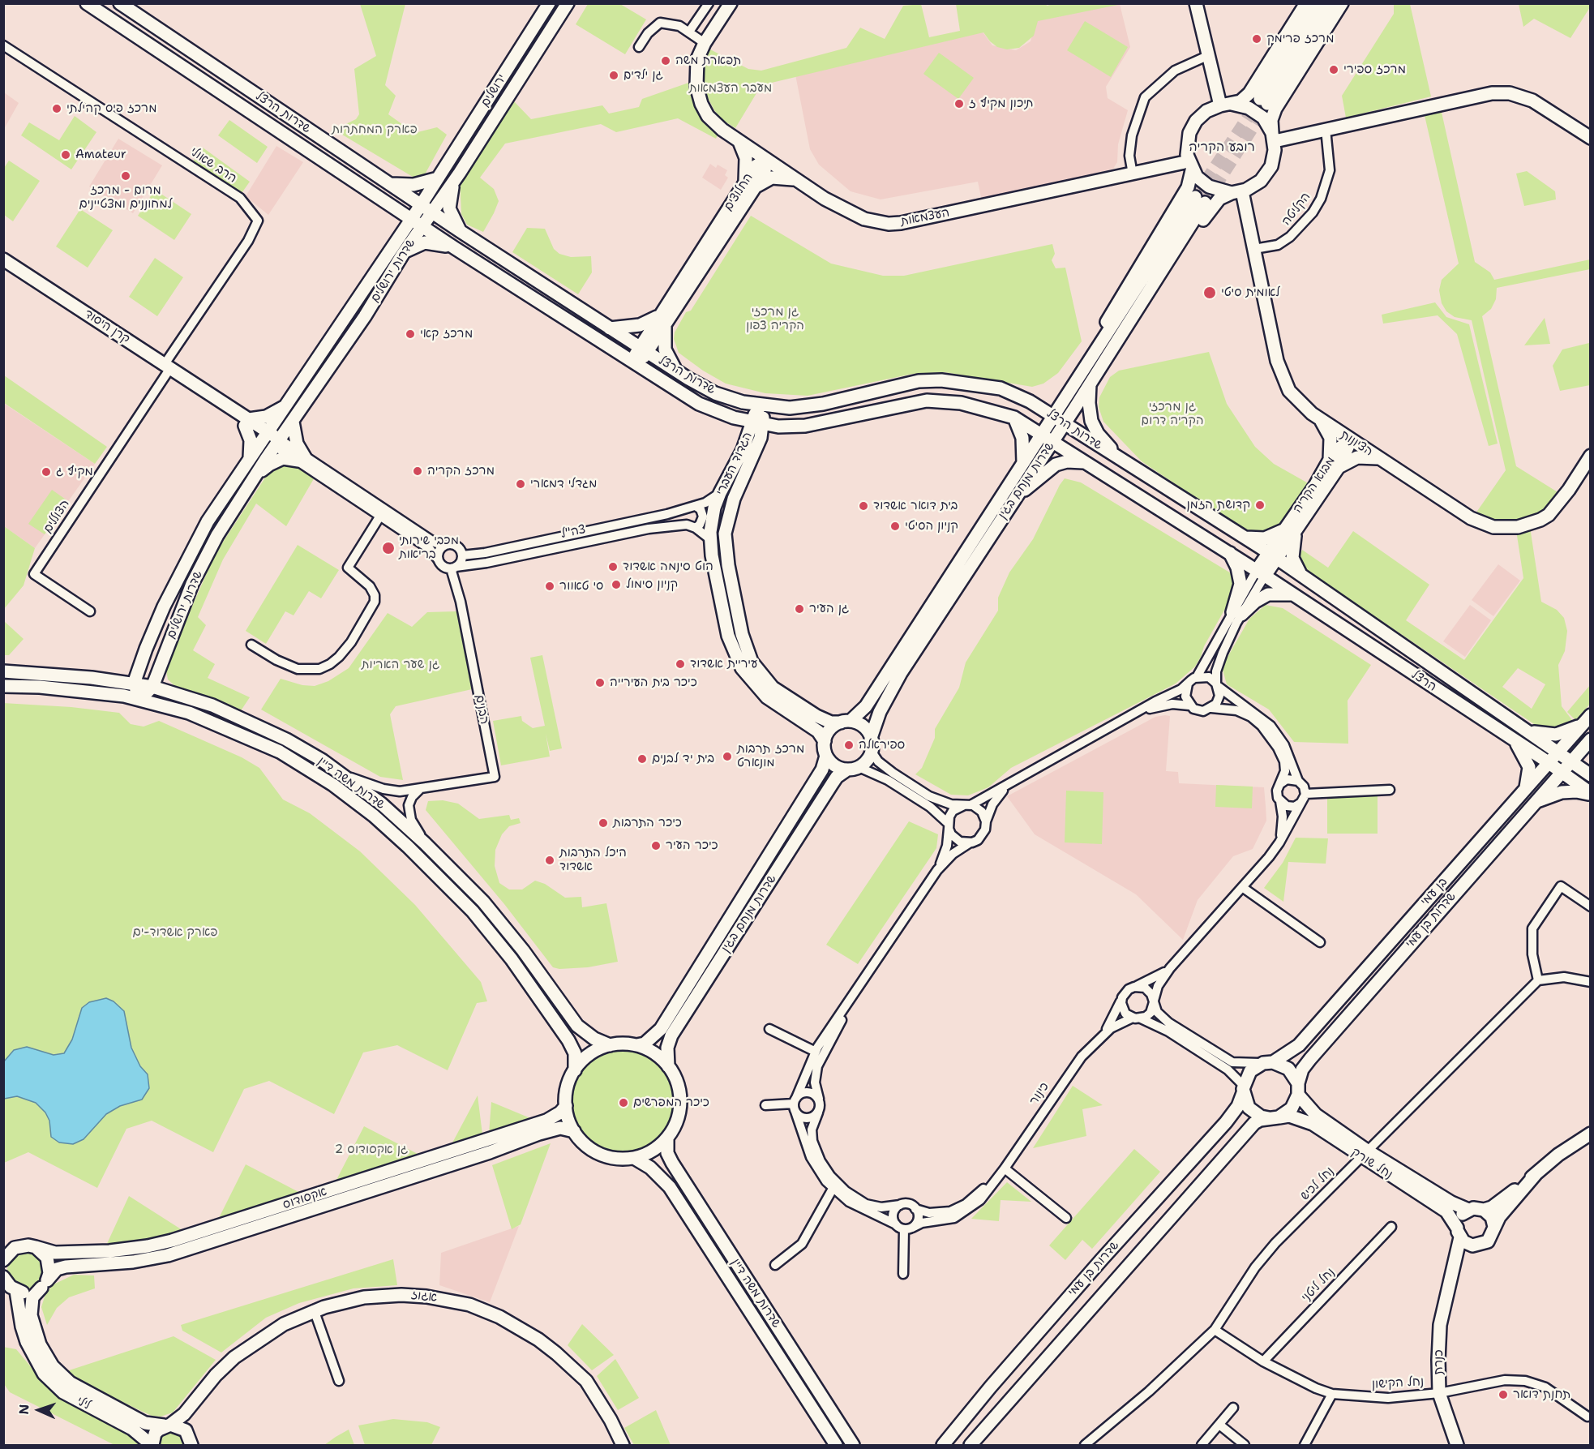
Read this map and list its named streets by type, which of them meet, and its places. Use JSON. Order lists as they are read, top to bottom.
{
  "streets": {
    "main road": [
      "ירושלים",
      "שדרות הרצל",
      "החלוצים",
      "העצמאות",
      "שדרות ירושלים",
      "קרן היסוד",
      "הציונות",
      "הגדוד העברי",
      "שדרות מנחם בגין",
      "מבוא הקריה",
      "הרצל",
      "שדרות משה דיין",
      "בן עמי",
      "שדרות בן עמי",
      "נחל שורק",
      "אקסודוס",
      "אגוז",
      "כנרת",
      "לילי"
    ],
    "street": [
      "הרב שאולי",
      "הקליטה",
      "הצוללים",
      "צה\"ל",
      "הבנים",
      "כינור",
      "נחל לכיש",
      "נחל ליטני",
      "נחל הקישון"
    ]
  },
  "crossings": [
    ["ירושלים", "שדרות ירושלים"],
    ["שדרות הרצל", "החלוצים"],
    ["שדרות הרצל", "שדרות ירושלים"],
    ["שדרות הרצל", "הגדוד העברי"],
    ["שדרות הרצל", "שדרות מנחם בגין"],
    ["שדרות הרצל", "מבוא הקריה"],
    ["שדרות הרצל", "הרצל"],
    ["הרב שאולי", "קרן היסוד"],
    ["הרב שאולי", "הצוללים"],
    ["החלוצים", "העצמאות"],
    ["הקליטה", "הציונות"],
    ["העצמאות", "הציונות"],
    ["שדרות ירושלים", "קרן היסוד"],
    ["שדרות ירושלים", "שדרות משה דיין"],
    ["קרן היסוד", "הצוללים"],
    ["הציונות", "מבוא הקריה"],
    ["הגדוד העברי", "שדרות מנחם בגין"],
    ["הגדוד העברי", "צה\"ל"],
    ["שדרות מנחם בגין", "שדרות משה דיין"],
    ["שדרות מנחם בגין", "אקסודוס"],
    ["מבוא הקריה", "הרצל"],
    ["צה\"ל", "הבנים"],
    ["הרצל", "בן עמי"],
    ["הרצל", "שדרות בן עמי"],
    ["הבנים", "שדרות משה דיין"],
    ["שדרות משה דיין", "אקסודוס"],
    ["בן עמי", "שדרות בן עמי"],
    ["בן עמי", "נחל שורק"],
    ["שדרות בן עמי", "נחל שורק"],
    ["נחל שורק", "נחל לכיש"],
    ["נחל שורק", "כנרת"],
    ["נחל לכיש", "נחל הקישון"],
    ["אקסודוס", "לילי"],
    ["נחל ליטני", "נחל הקישון"],
    ["אגוז", "לילי"],
    ["כנרת", "נחל הקישון"]
  ],
  "districts": ["רובע הקריה"],
  "parks": [
    "מעבר העצמאות",
    "פארק המחתרות",
    "גן מרכזי הקריה צפון",
    "גן מרכזי הקריה דרום",
    "גן שער האריות",
    "פארק אשדוד-ים",
    "גן אקסודוס 2"
  ],
  "places": [
    "מרכז פרימק",
    "תפארת משה",
    "מרכז ספירי",
    "גן ילדים",
    "תיכון מקיף ז",
    "מרכז פיס קהילתי",
    "Amateur",
    "מרום - מרכז למחוננים ומצטיינים",
    "לאומית סיטי",
    "מרכז קאי",
    "מרכז הקריה",
    "מקיף ג",
    "מגדלי דמארי",
    "קדושת הזמן",
    "בית דואר אשדוד",
    "קניון הסיטי",
    "מכבי שירותי בריאות",
    "הוט סינמה אשדוד",
    "קניון סימול",
    "סי טאוור",
    "גן העיר",
    "עיריית אשדוד",
    "כיכר בית העירייה",
    "ספיראלה",
    "מרכז תרבות מונארט",
    "בית יד לבנים",
    "כיכר התרבות",
    "כיכר העיר",
    "היכל התרבות אשדוד",
    "כיכר המפרשים",
    "תחנת דואר"
  ],
  "north": "left"
}
